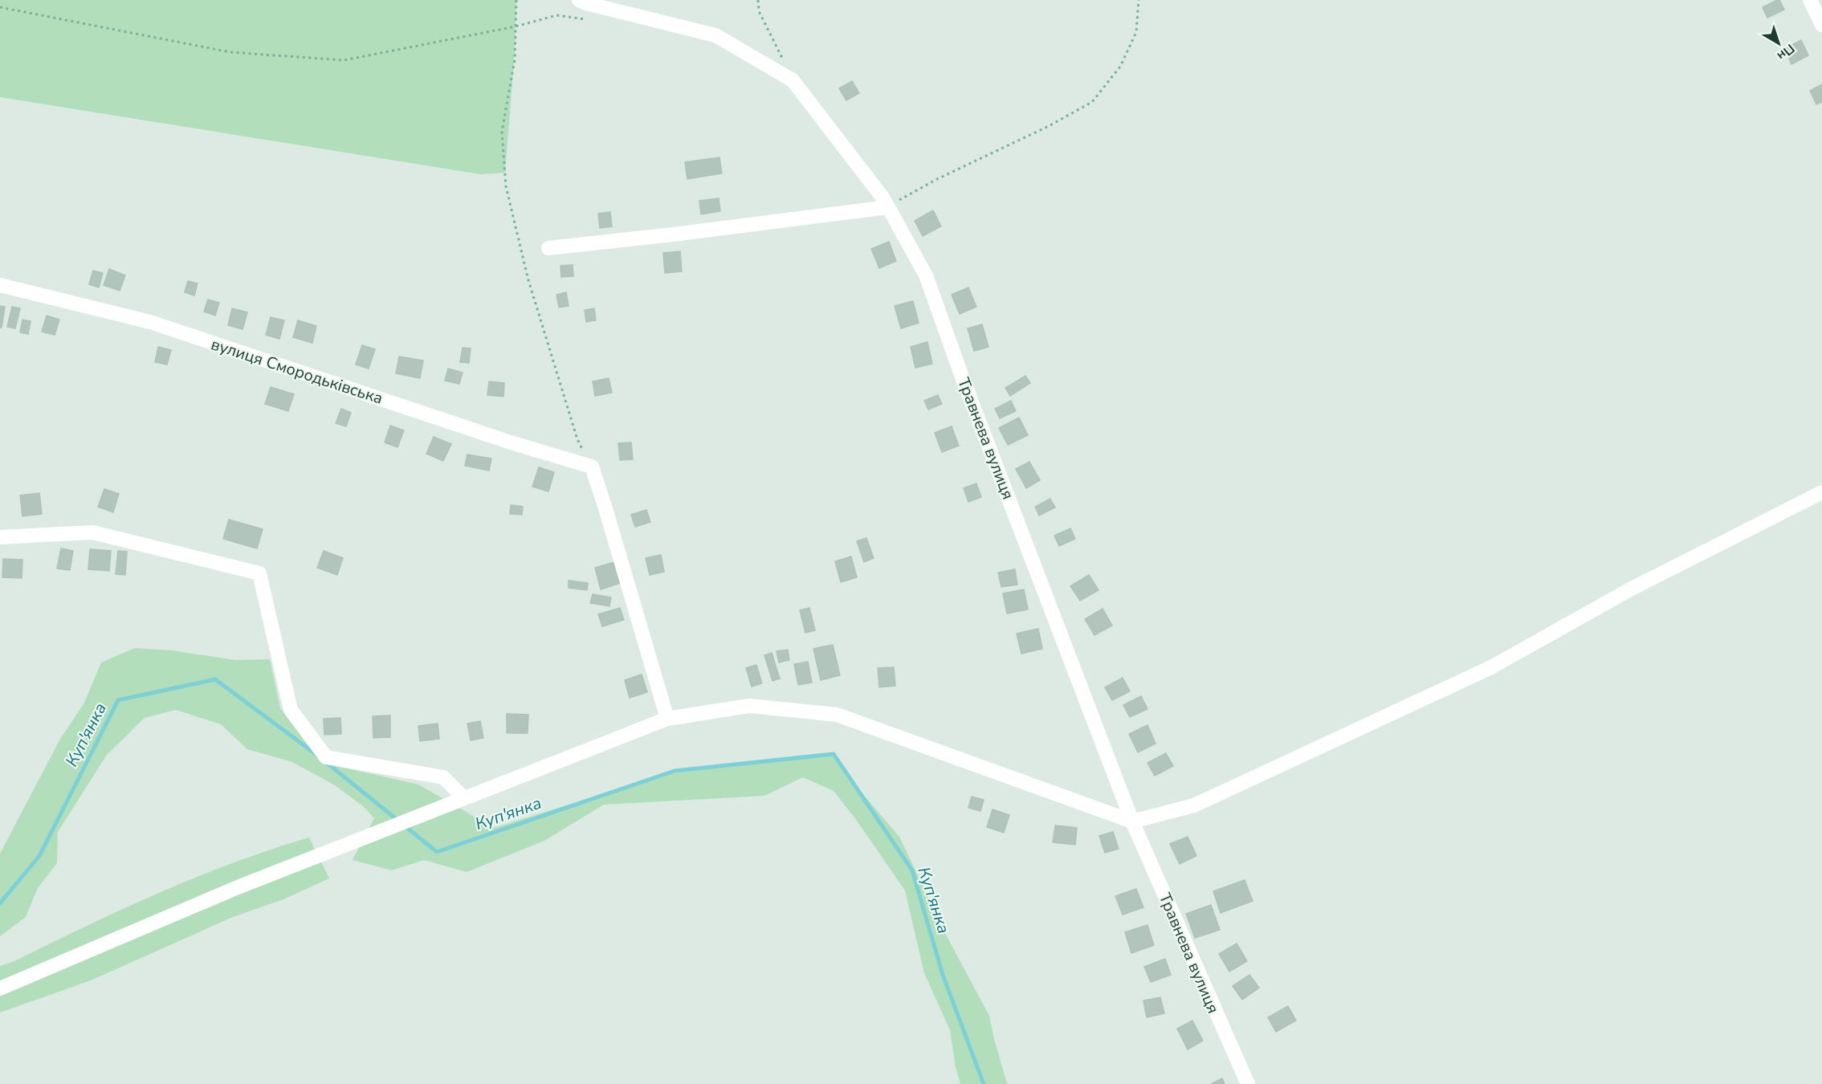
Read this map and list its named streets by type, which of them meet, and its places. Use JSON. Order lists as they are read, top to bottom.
{
  "streets": {
    "street": ["вулиця Смородьківська", "Травнева вулиця"]
  },
  "water": ["Куп'янка"],
  "north": "bottom right"
}
